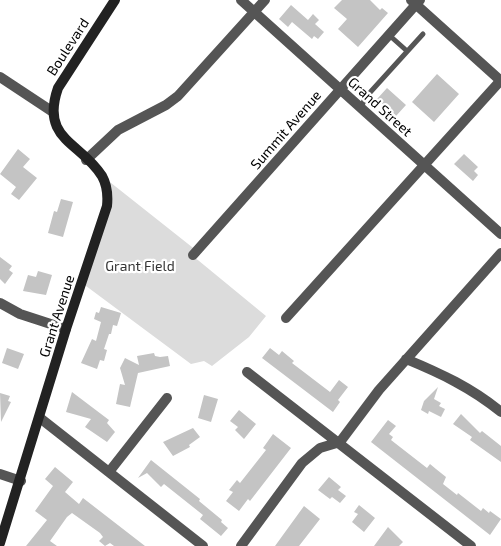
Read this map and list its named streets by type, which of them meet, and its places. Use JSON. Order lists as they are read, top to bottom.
{
  "streets": {
    "street": [
      "Boulevard",
      "Grand Street",
      "Summit Avenue",
      "Grant Avenue"
    ]
  },
  "crossings": [
    ["Boulevard", "Grant Avenue"],
    ["Grand Street", "Summit Avenue"]
  ],
  "parks": ["Grant Field"]
}
